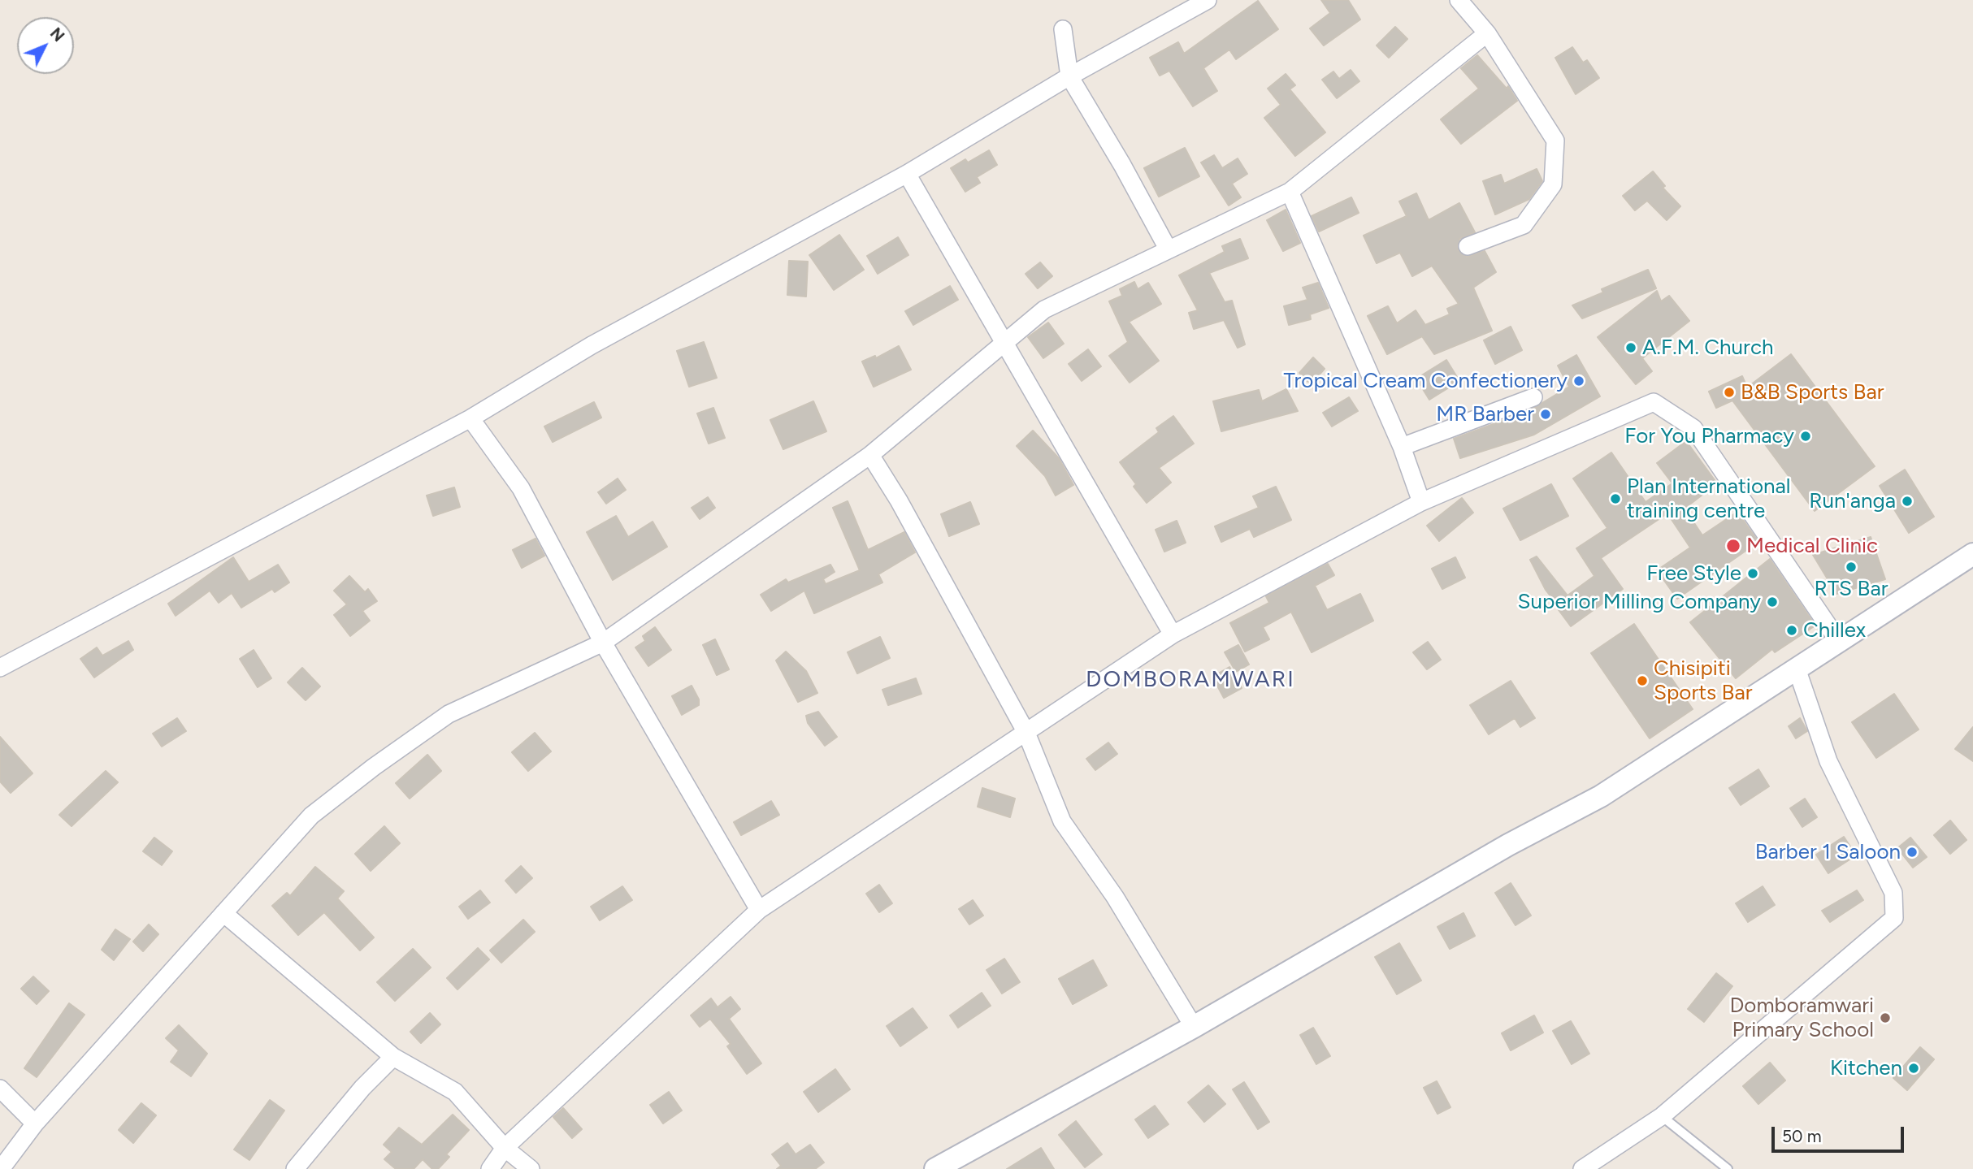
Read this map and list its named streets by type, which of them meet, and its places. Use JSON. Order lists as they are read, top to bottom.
{
  "districts": ["DOMBORAMWARI"],
  "places": [
    "A.F.M. Church",
    "Tropical Cream Confectionery",
    "B&B Sports Bar",
    "MR Barber",
    "For You Pharmacy",
    "Plan International training centre",
    "Run'anga",
    "Medical Clinic",
    "RTS Bar",
    "Free Style",
    "Superior Milling Company",
    "Chillex",
    "Chisipiti Sports Bar",
    "Barber 1 Saloon",
    "Domboramwari Primary School",
    "Kitchen"
  ],
  "scale_bar": "50 m",
  "north": "top right"
}
